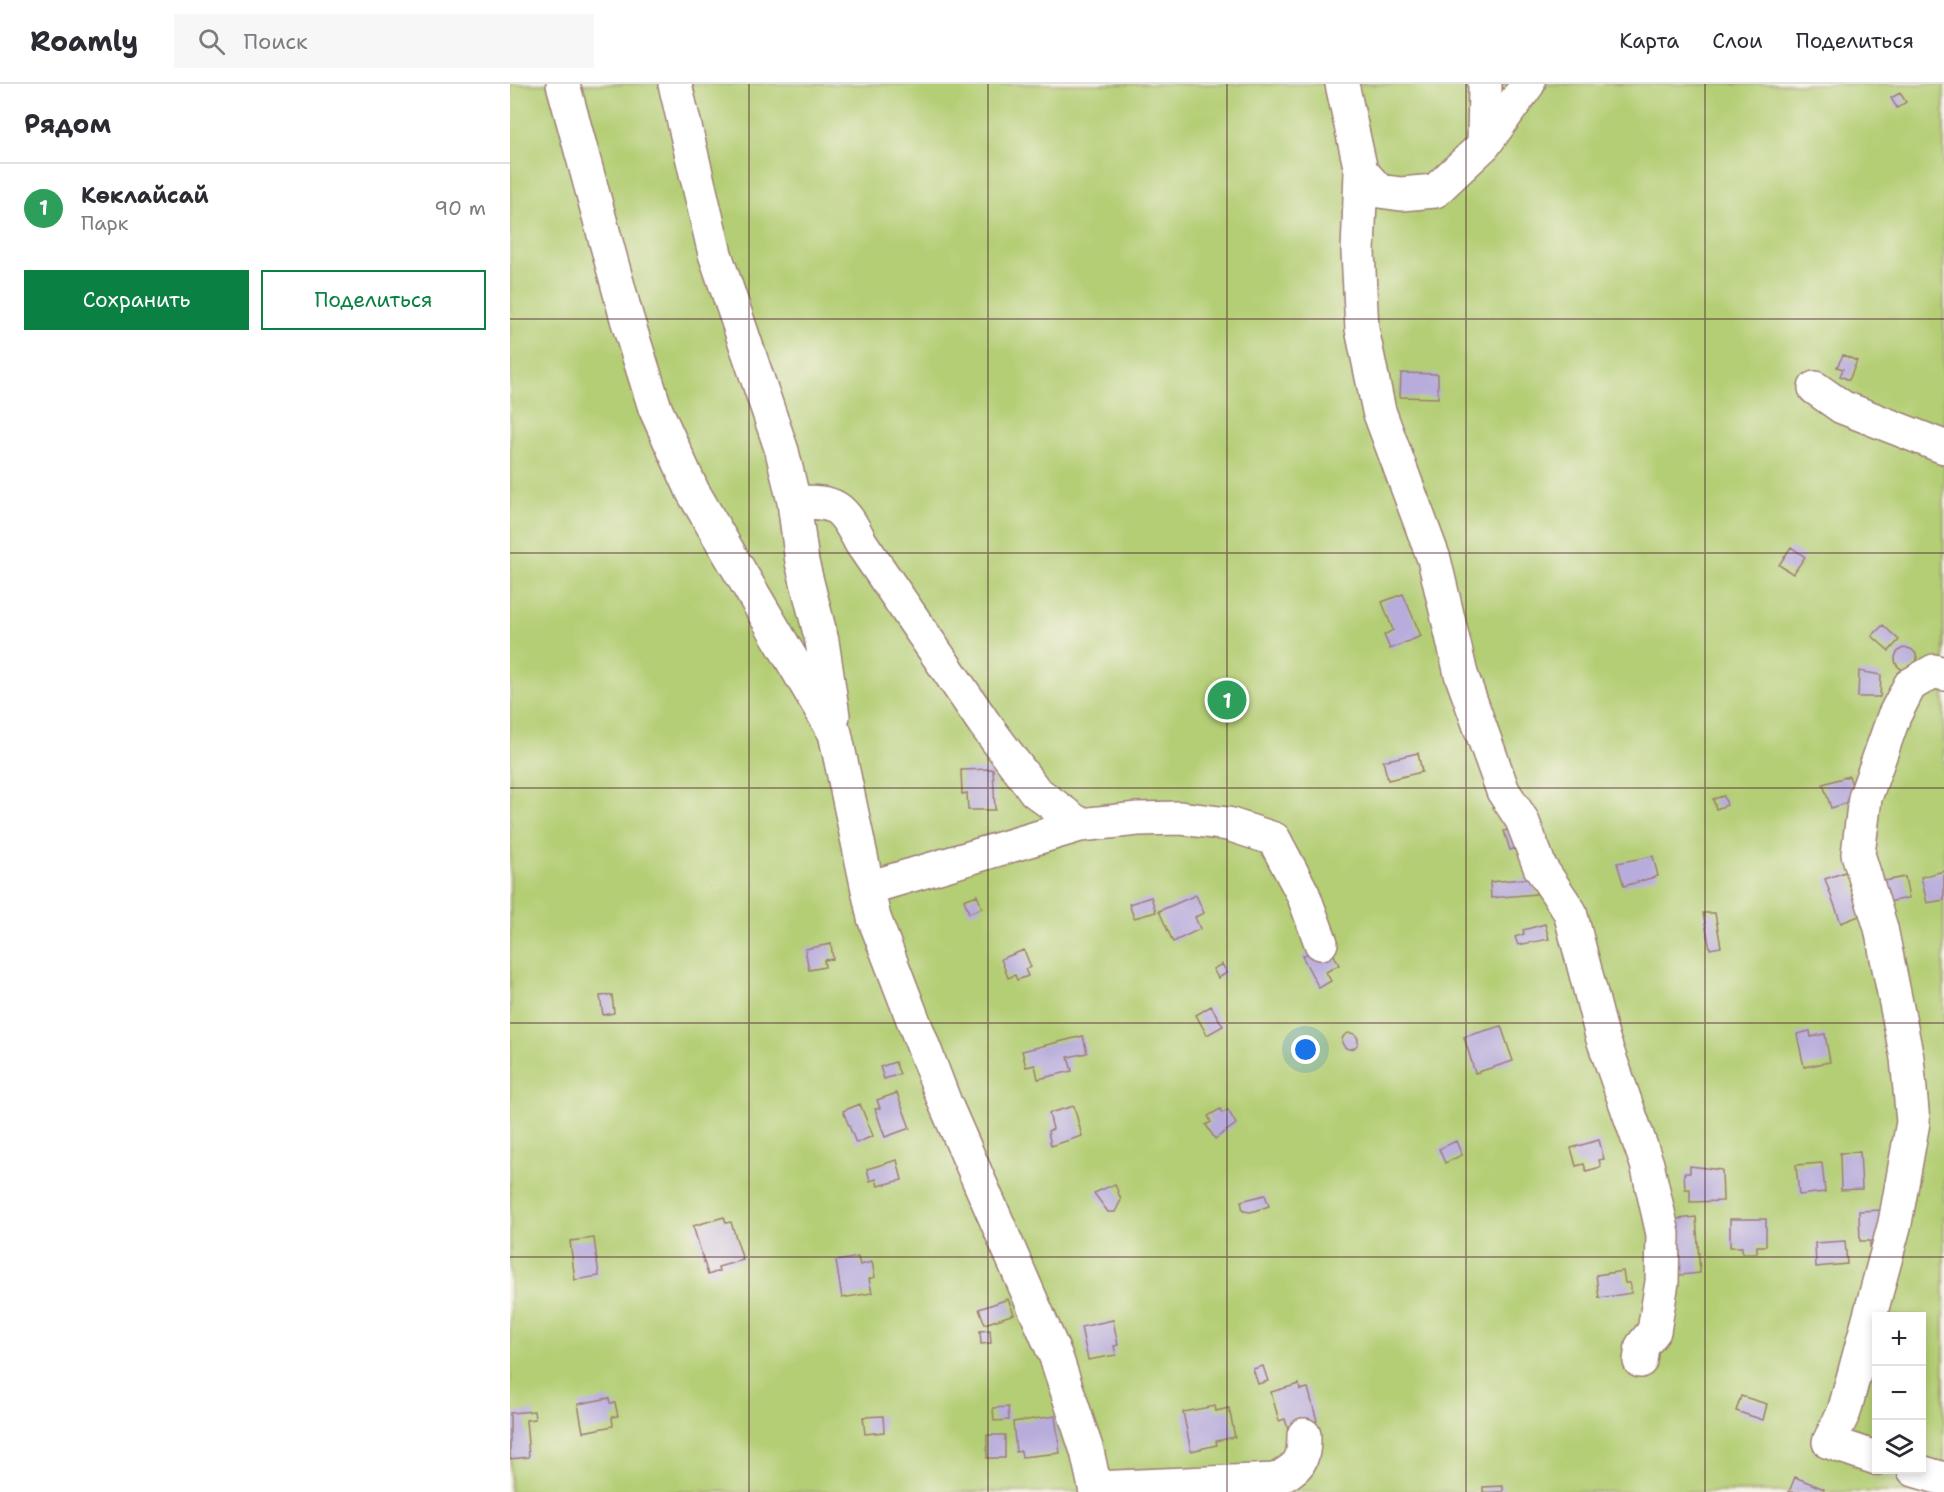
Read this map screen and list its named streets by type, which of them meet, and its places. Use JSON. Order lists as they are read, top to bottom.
{
  "page": {
    "header": "Roamly",
    "search": "Поиск",
    "nav": ["Карта", "Слои", "Поделиться"],
    "heading": "Рядом",
    "list": [
      {
        "mark": "1",
        "name": "Көклайсай",
        "note": "Парк",
        "value": "90 m"
      }
    ],
    "buttons": ["Сохранить", "Поделиться"],
    "pins": "1",
    "map_buttons": ["+", "−"]
  }
}
